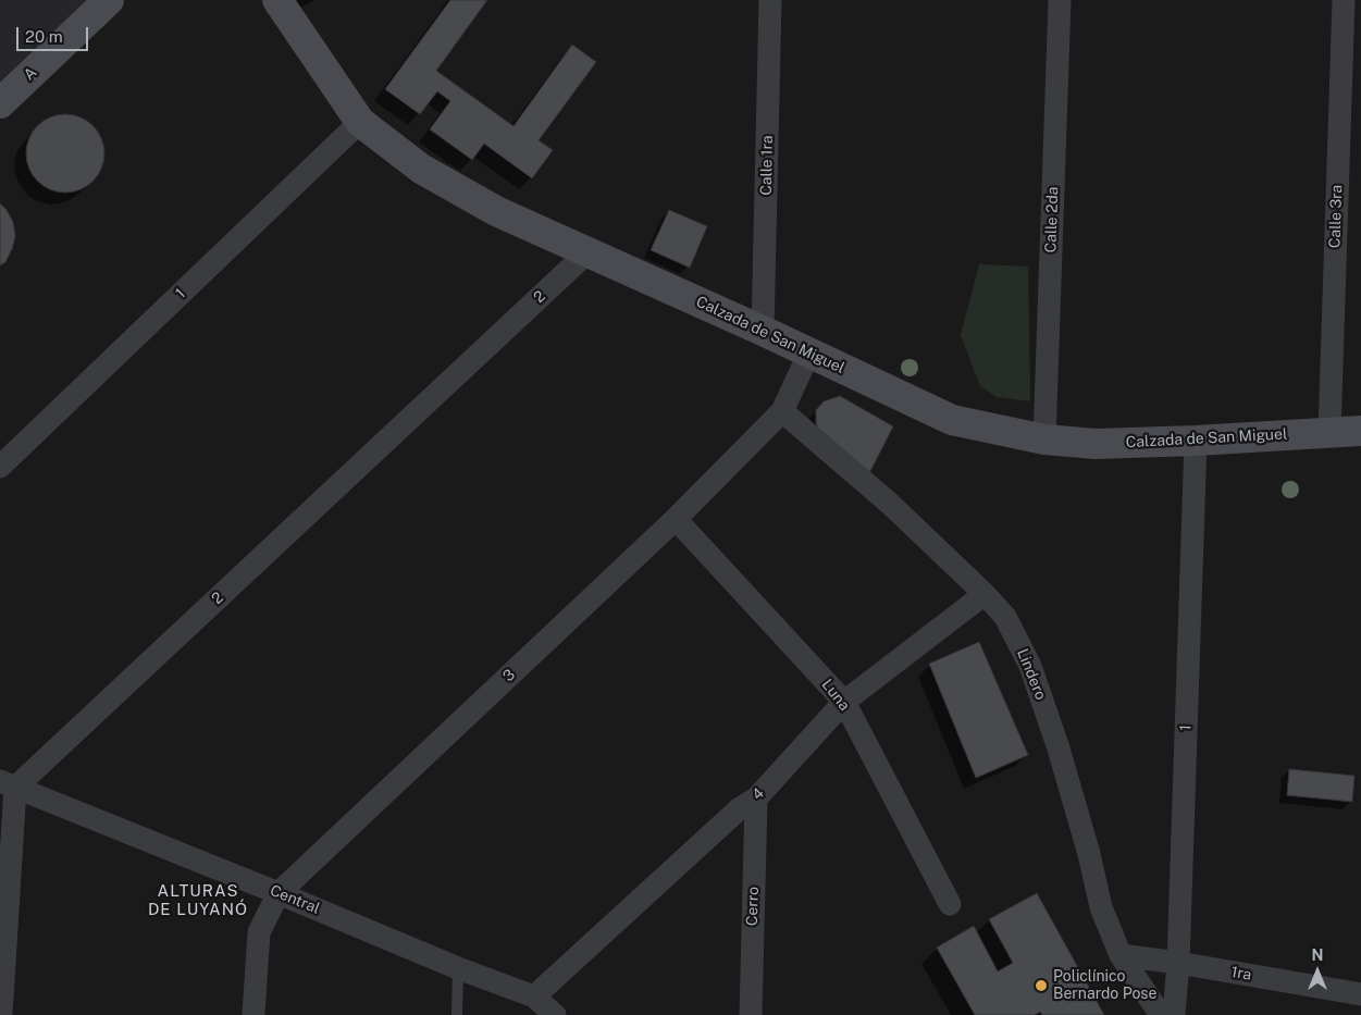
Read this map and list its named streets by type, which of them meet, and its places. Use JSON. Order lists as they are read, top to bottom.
{
  "streets": {
    "main road": ["A", "Calzada de San Miguel"],
    "street": [
      "Calle 1ra",
      "Calle 3ra",
      "Calle 2da",
      "1",
      "2",
      "Lindero",
      "3",
      "Luna",
      "4",
      "Central",
      "Cerro",
      "1ra"
    ]
  },
  "crossings": [
    ["Calle 1ra", "Calzada de San Miguel"],
    ["Calle 3ra", "Calzada de San Miguel"],
    ["Calle 2da", "Calzada de San Miguel"],
    ["1", "Calzada de San Miguel"],
    ["1", "1ra"],
    ["2", "Calzada de San Miguel"],
    ["2", "Central"],
    ["Calzada de San Miguel", "3"],
    ["Lindero", "3"],
    ["Lindero", "4"],
    ["Lindero", "1ra"],
    ["3", "Luna"],
    ["3", "Central"],
    ["Luna", "4"],
    ["4", "Central"],
    ["4", "Cerro"]
  ],
  "districts": ["ALTURAS DE LUYANÓ"],
  "places": ["Policlínico Bernardo Pose"],
  "scale_bar": "20 m",
  "north": "top"
}
